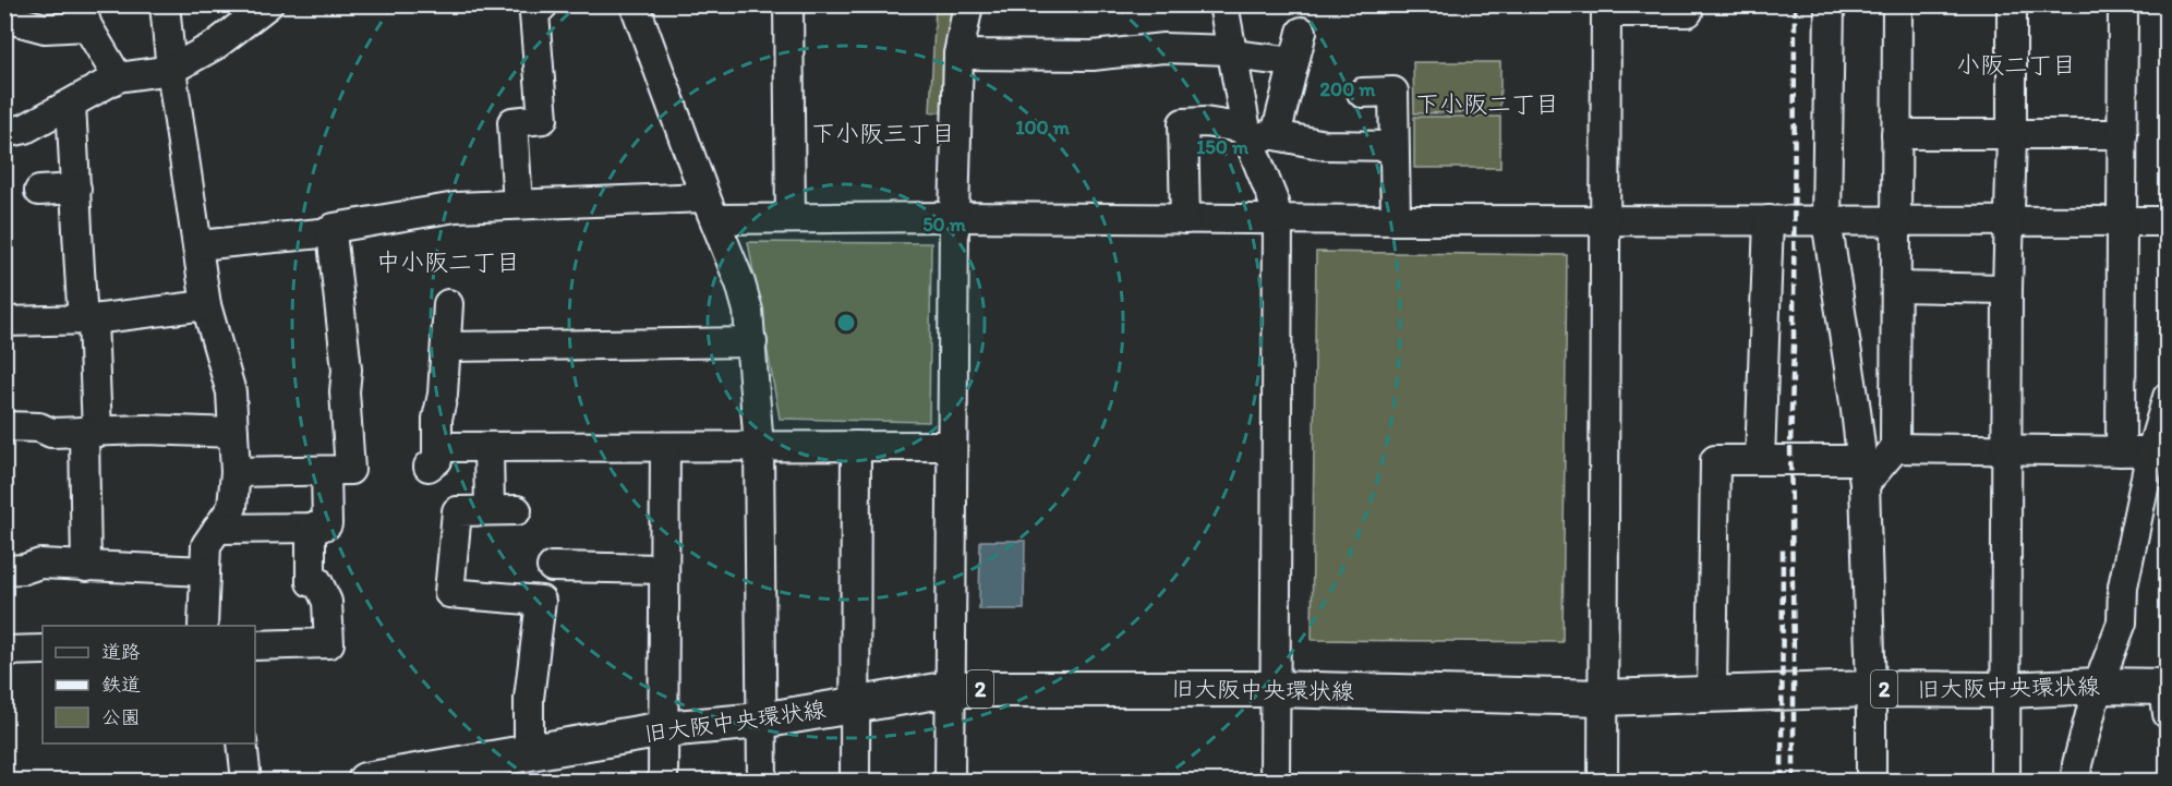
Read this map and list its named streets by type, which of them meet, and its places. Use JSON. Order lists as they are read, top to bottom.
{
  "streets": {
    "main road": ["旧大阪中央環状線", "2"]
  },
  "districts": [
    "小阪二丁目",
    "下小阪二丁目",
    "下小阪三丁目",
    "中小阪二丁目"
  ],
  "legend": ["道路", "鉄道", "公園"],
  "rings": [
    "200 m",
    "100 m",
    "150 m",
    "50 m"
  ]
}
